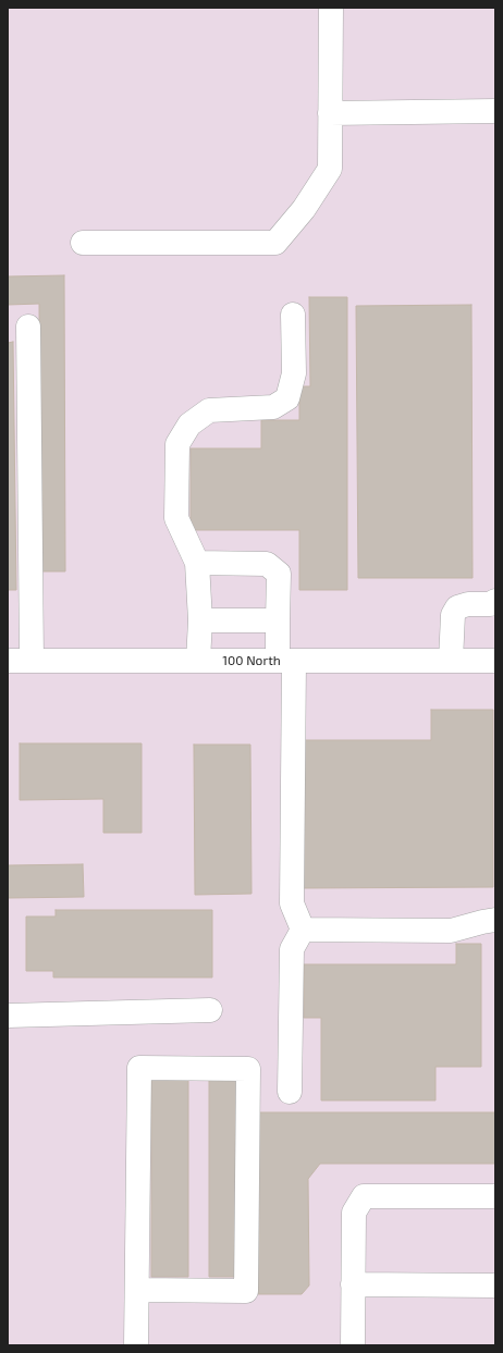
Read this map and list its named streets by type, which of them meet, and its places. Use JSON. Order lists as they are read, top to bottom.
{
  "streets": {
    "street": ["100 North"]
  }
}
